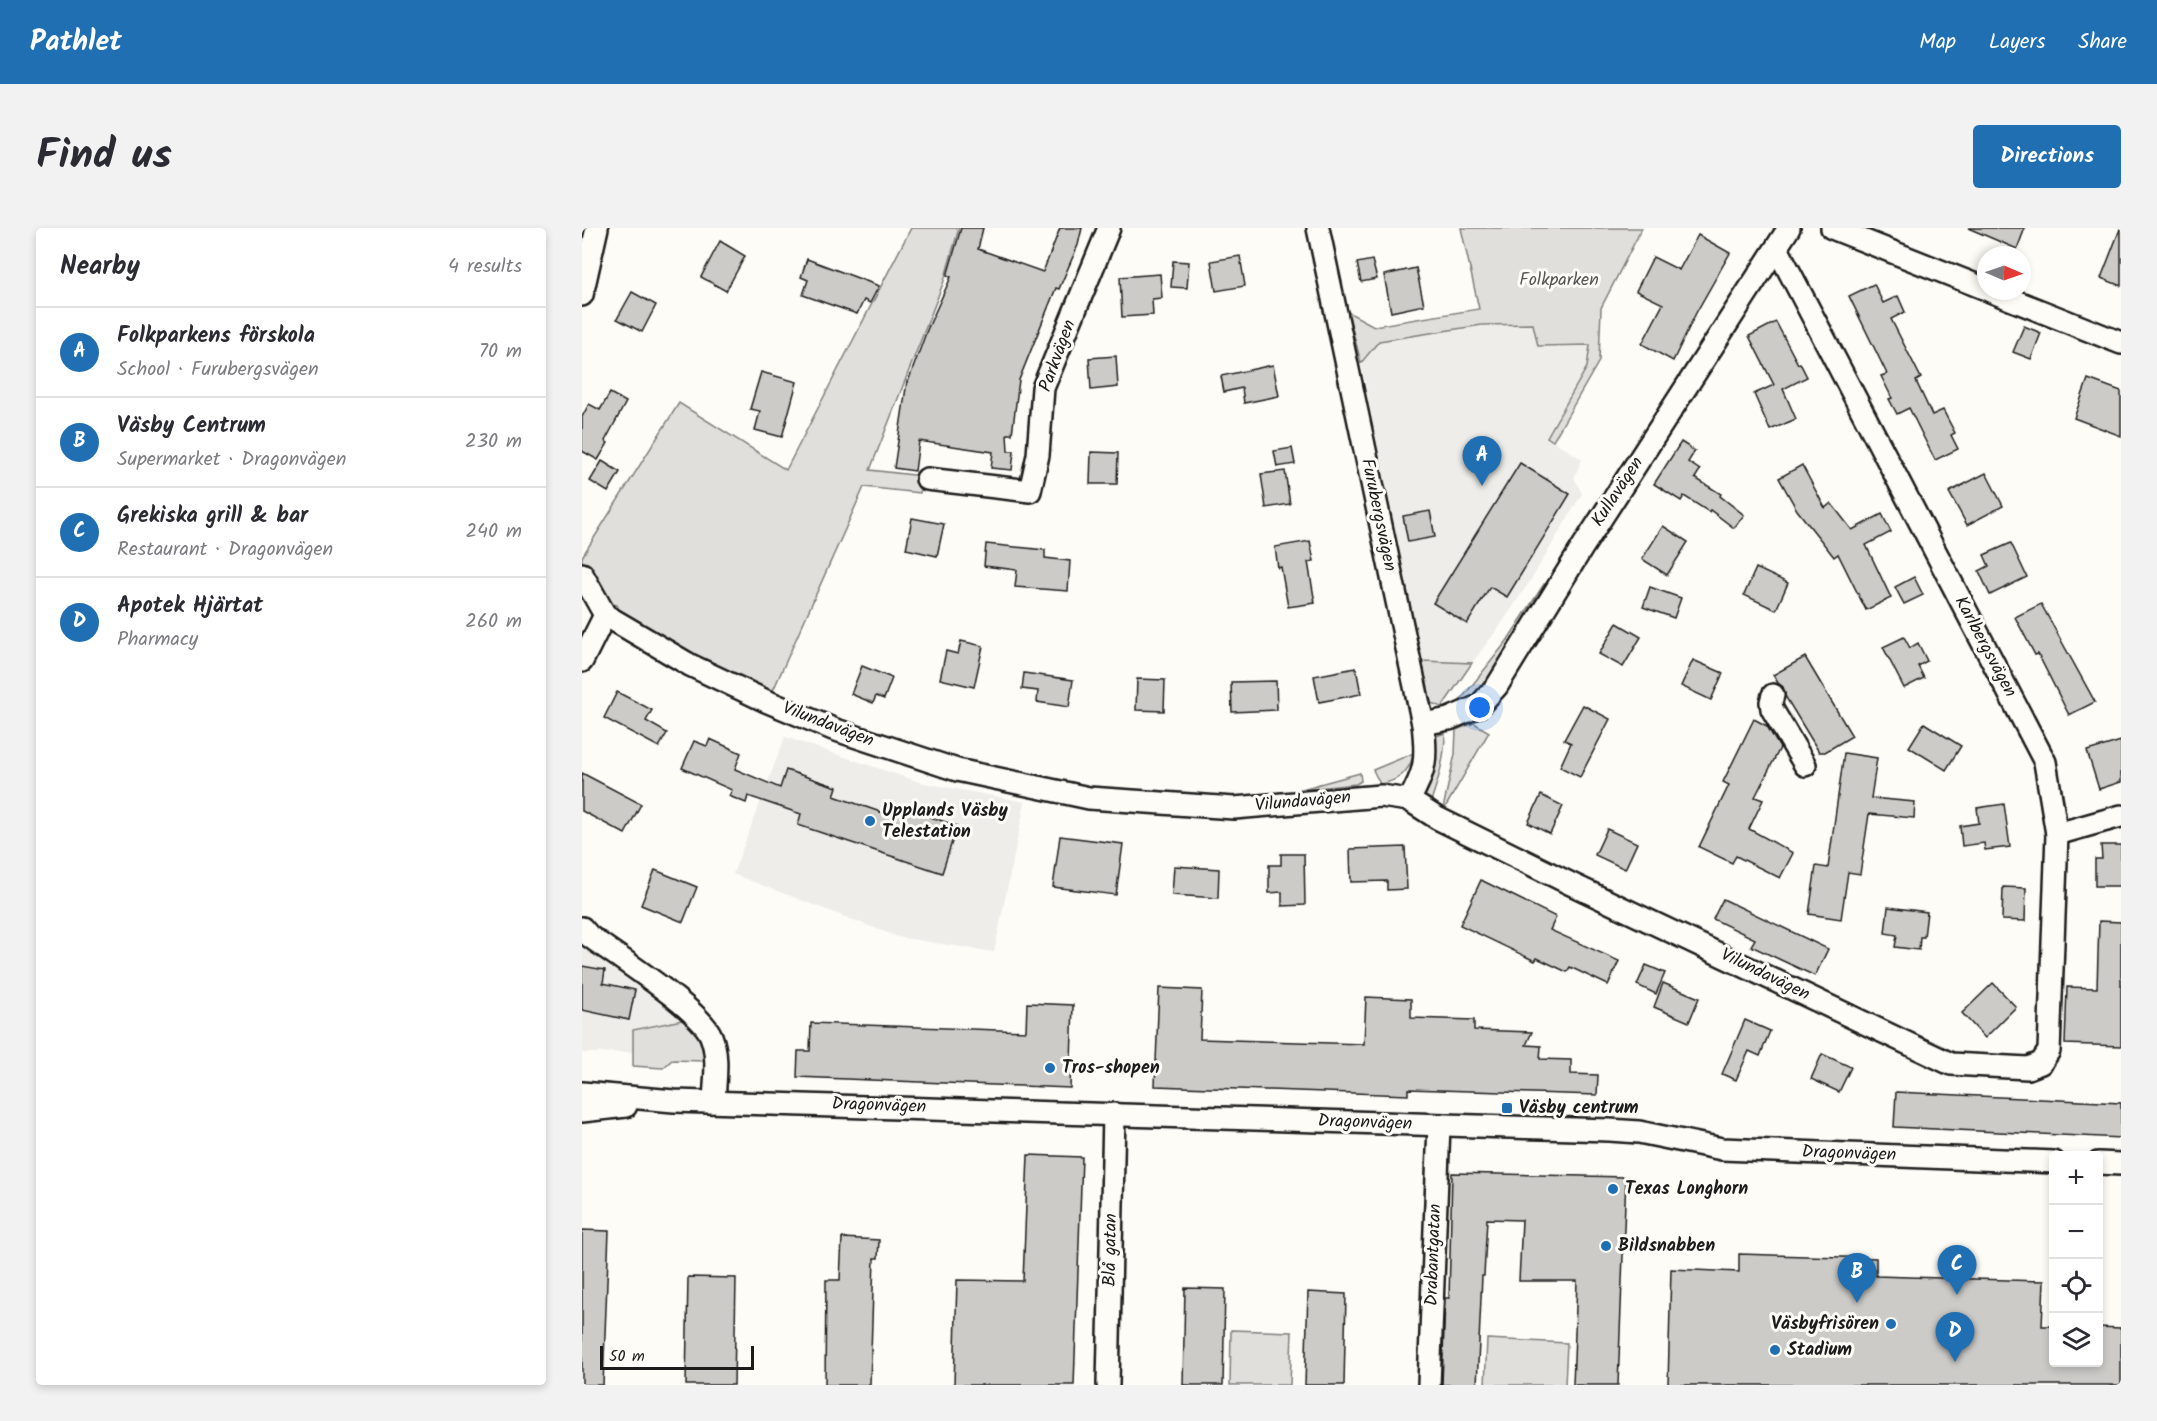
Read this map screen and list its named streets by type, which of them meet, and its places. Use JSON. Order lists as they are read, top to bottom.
{
  "streets": {
    "street": [
      "Parkvägen",
      "Kullavägen",
      "Furubergsvägen",
      "Karlbergsvägen",
      "Vilundavägen",
      "Dragonvägen",
      "Blå gatan",
      "Drabantgatan"
    ]
  },
  "crossings": [
    ["Kullavägen", "Furubergsvägen"],
    ["Kullavägen", "Karlbergsvägen"],
    ["Furubergsvägen", "Vilundavägen"],
    ["Karlbergsvägen", "Vilundavägen"],
    ["Dragonvägen", "Blå gatan"],
    ["Dragonvägen", "Drabantgatan"]
  ],
  "parks": ["Folkparken"],
  "places": {
    "other": [
      "Upplands Väsby Telestation",
      "Tros-shopen",
      "Texas Longhorn",
      "Bildsnabben",
      "Väsbyfrisören",
      "Stadium"
    ],
    "transit": ["Väsby centrum"]
  },
  "scale_bar": "50 m",
  "north": "right",
  "page": {
    "header": "Pathlet",
    "nav": ["Map", "Layers", "Share"],
    "title": "Find us",
    "buttons": "Directions",
    "heading": ["Nearby", "4 results"],
    "list": [
      {
        "mark": "A",
        "name": "Folkparkens förskola",
        "note": "School · Furubergsvägen",
        "value": "70 m"
      },
      {
        "mark": "B",
        "name": "Väsby Centrum",
        "note": "Supermarket · Dragonvägen",
        "value": "230 m"
      },
      {
        "mark": "C",
        "name": "Grekiska grill & bar",
        "note": "Restaurant · Dragonvägen",
        "value": "240 m"
      },
      {
        "mark": "D",
        "name": "Apotek Hjärtat",
        "note": "Pharmacy",
        "value": "260 m"
      }
    ],
    "pins": [
      "A",
      "C",
      "B",
      "D"
    ],
    "map_buttons": ["+", "−"],
    "scale": "50 m"
  }
}
